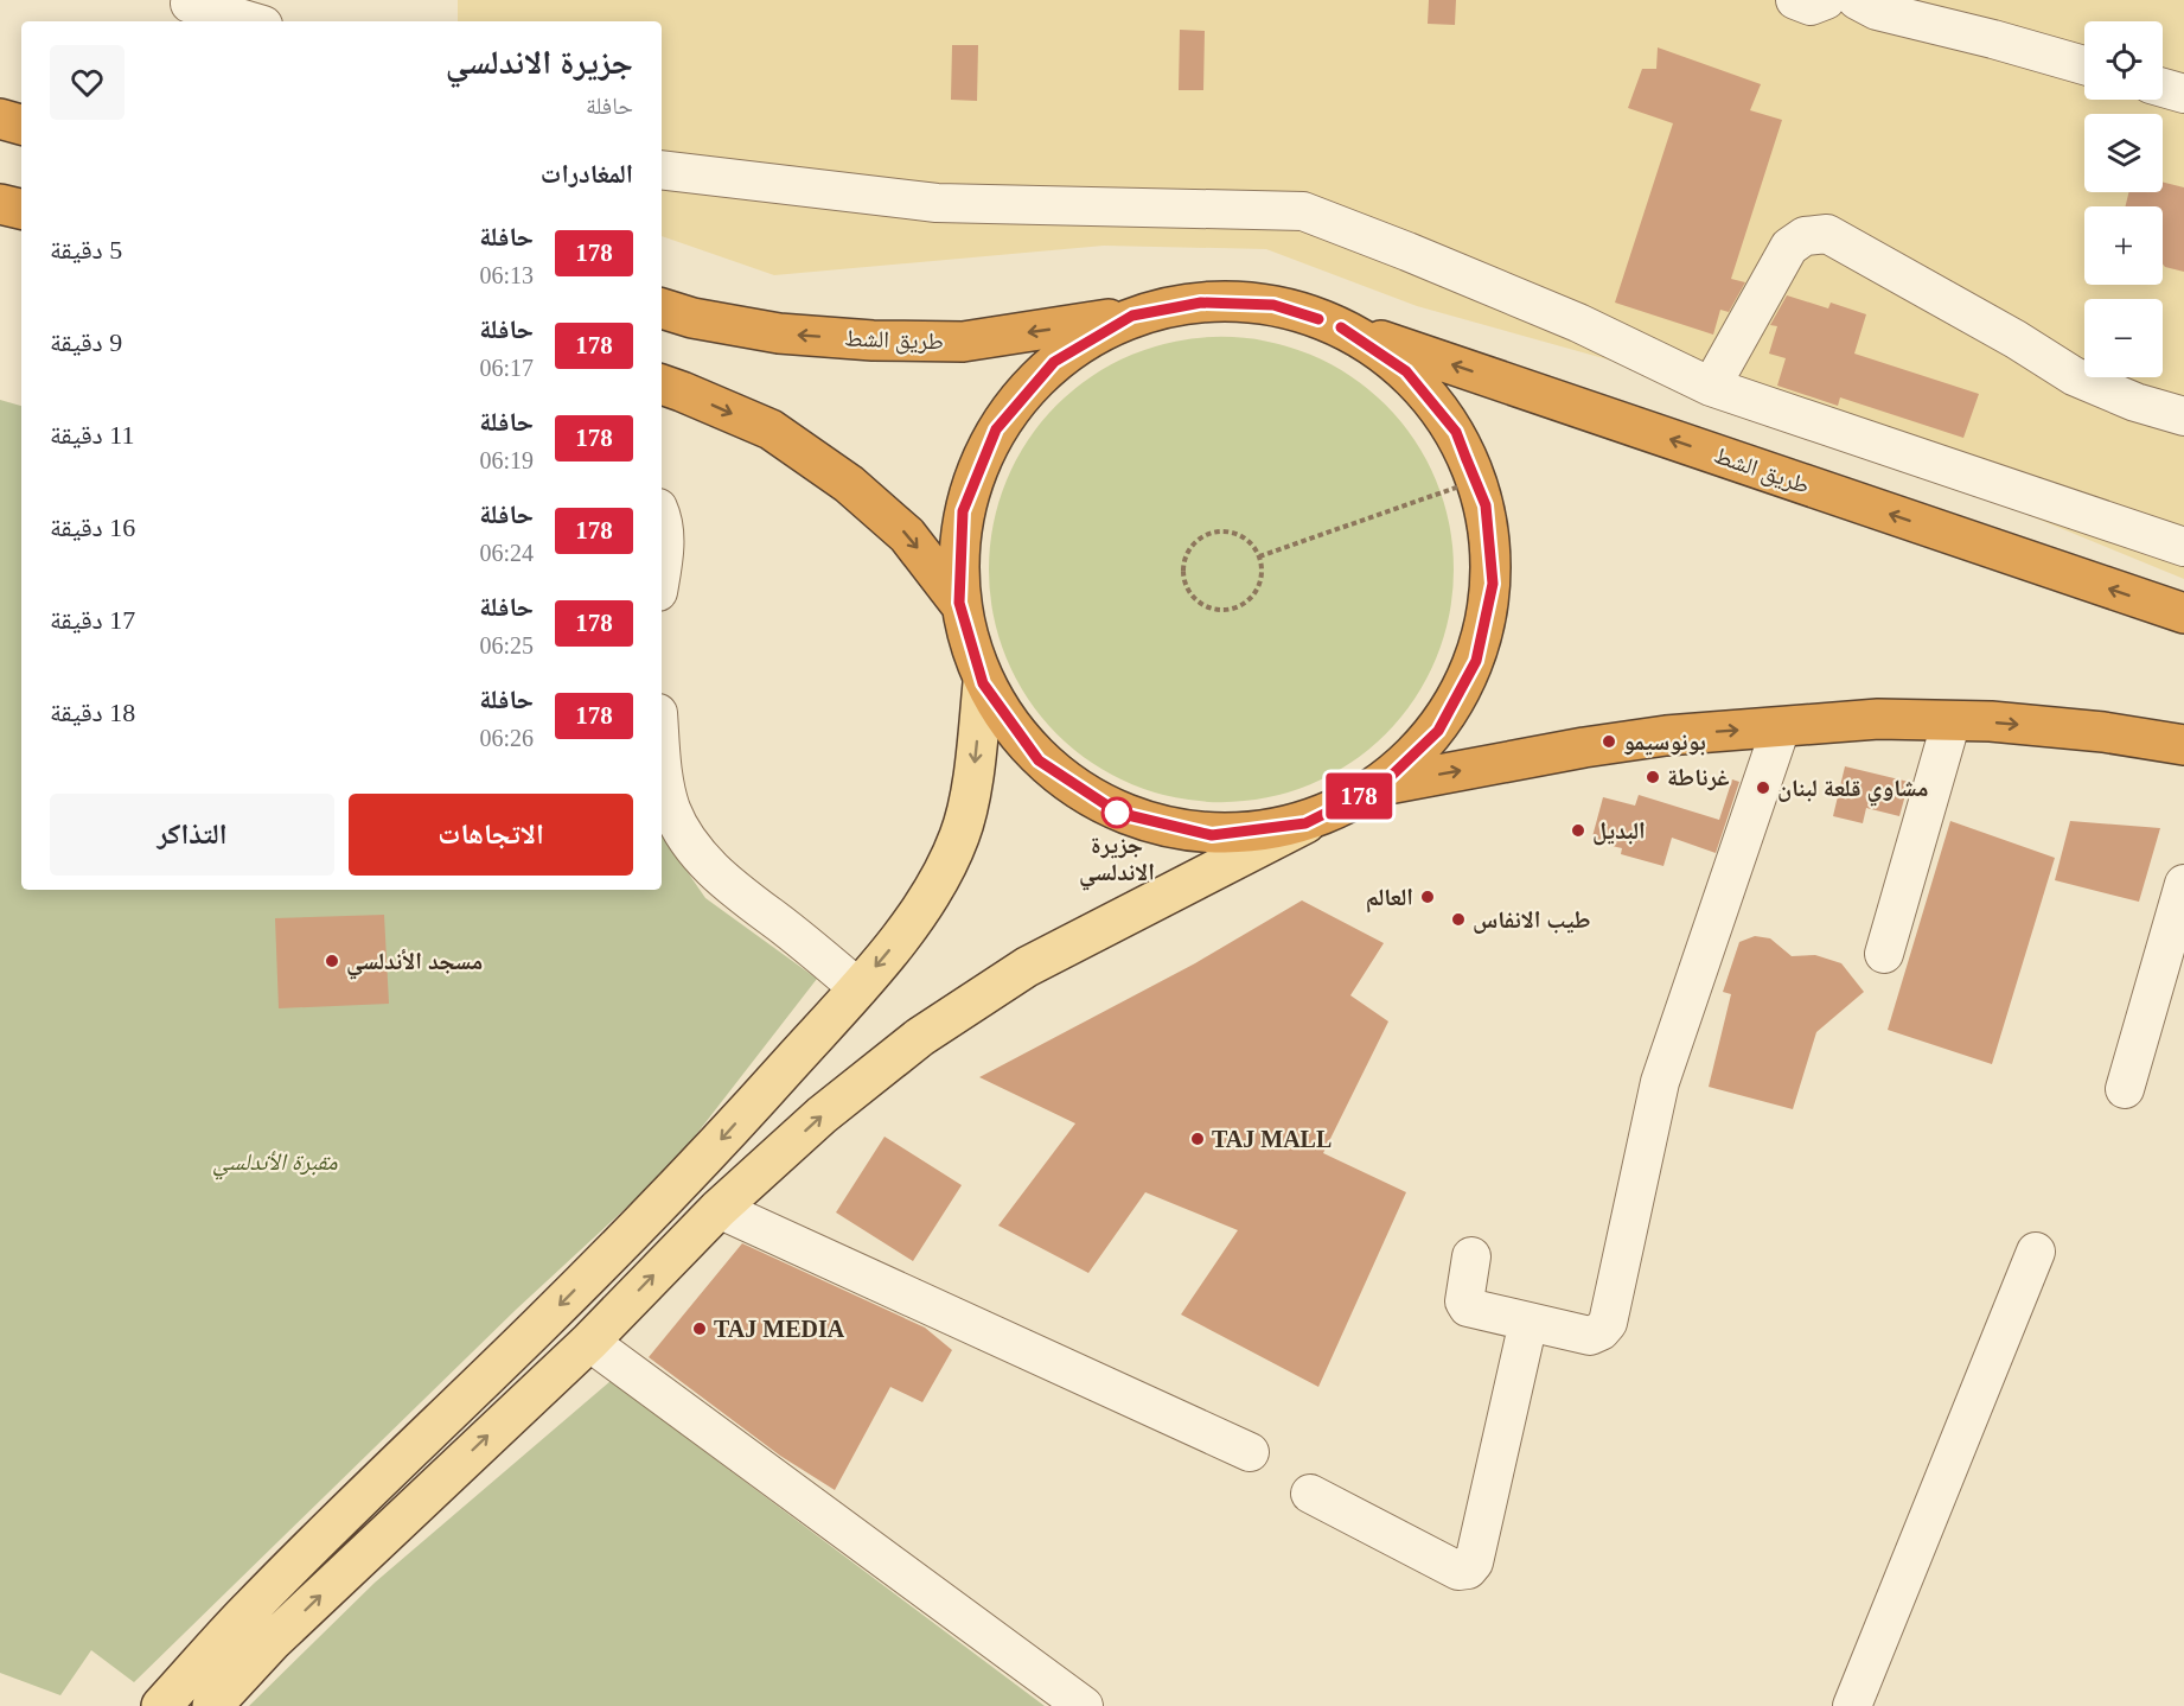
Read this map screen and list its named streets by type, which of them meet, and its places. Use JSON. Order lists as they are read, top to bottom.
{
  "streets": {
    "highway": ["طريق الشط"]
  },
  "parks": ["مقبرة الأندلسي"],
  "places": [
    "بونوسيمو",
    "غرناطة",
    "مشاوي قلعة لبنان",
    "جزيرة الاندلسي",
    "البديل",
    "العالم",
    "طيب الانفاس",
    "مسجد الأندلسي",
    "TAJ MALL",
    "TAJ MEDIA"
  ],
  "lines": ["bus line 178"],
  "page": {
    "on_map": "178",
    "map_buttons": ["+", "−"],
    "heading": [
      ["جزيرة الاندلسي", "حافلة"],
      "المغادرات"
    ],
    "list": [
      {
        "mark": "178",
        "name": "حافلة",
        "note": "06:13",
        "value": "5 دقيقة"
      },
      {
        "mark": "178",
        "name": "حافلة",
        "note": "06:17",
        "value": "9 دقيقة"
      },
      {
        "mark": "178",
        "name": "حافلة",
        "note": "06:19",
        "value": "11 دقيقة"
      },
      {
        "mark": "178",
        "name": "حافلة",
        "note": "06:24",
        "value": "16 دقيقة"
      },
      {
        "mark": "178",
        "name": "حافلة",
        "note": "06:25",
        "value": "17 دقيقة"
      },
      {
        "mark": "178",
        "name": "حافلة",
        "note": "06:26",
        "value": "18 دقيقة"
      }
    ],
    "buttons": ["الاتجاهات", "التذاكر"]
  }
}
